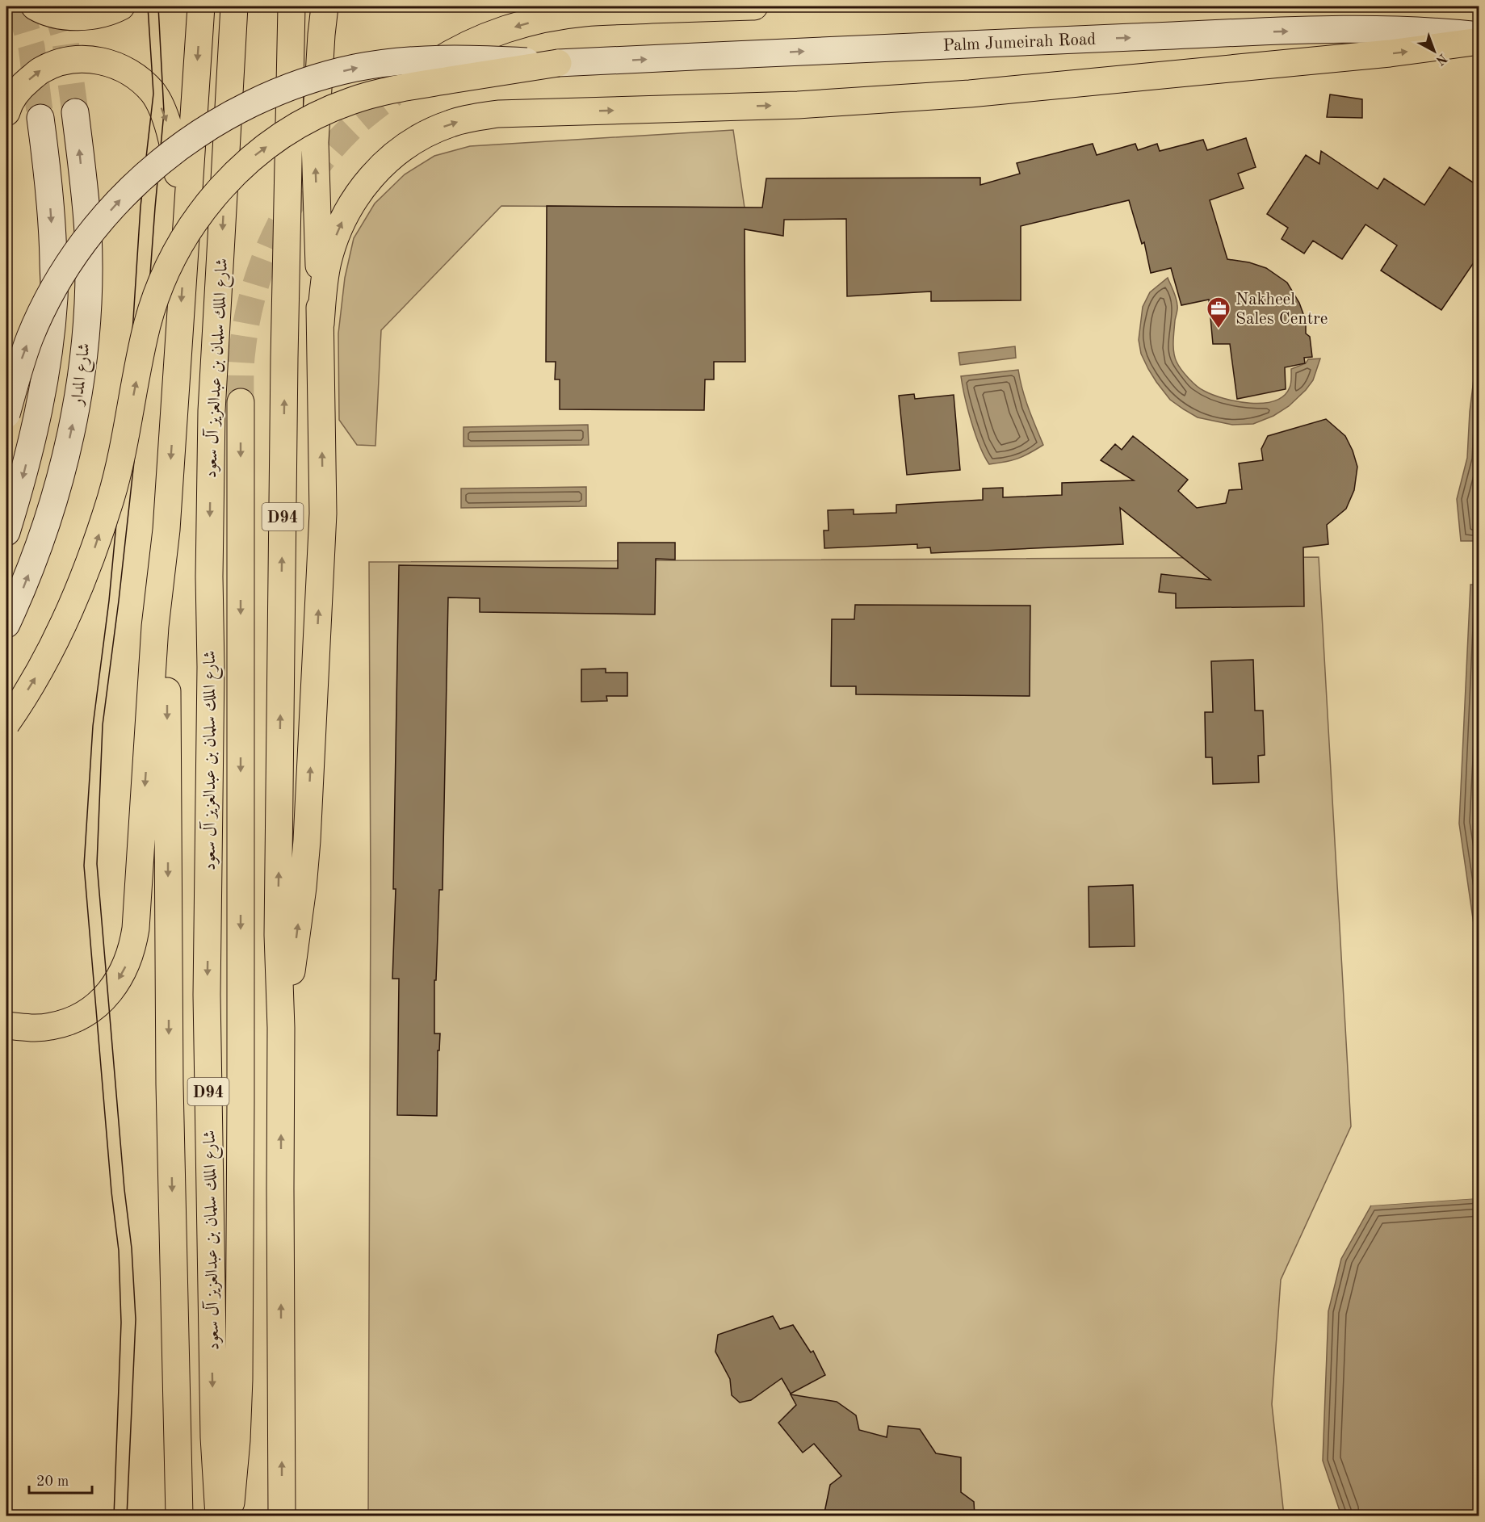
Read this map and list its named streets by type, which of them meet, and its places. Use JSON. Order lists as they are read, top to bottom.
{
  "streets": {
    "main road": [
      "Palm Jumeirah Road",
      "شارع الملك سلمان بن عبدالعزيز آل سعود",
      "شارع المدار",
      "D94"
    ]
  },
  "places": {
    "office": ["Nakheel Sales Centre"]
  },
  "scale_bar": "20 m",
  "north": "bottom right"
}
